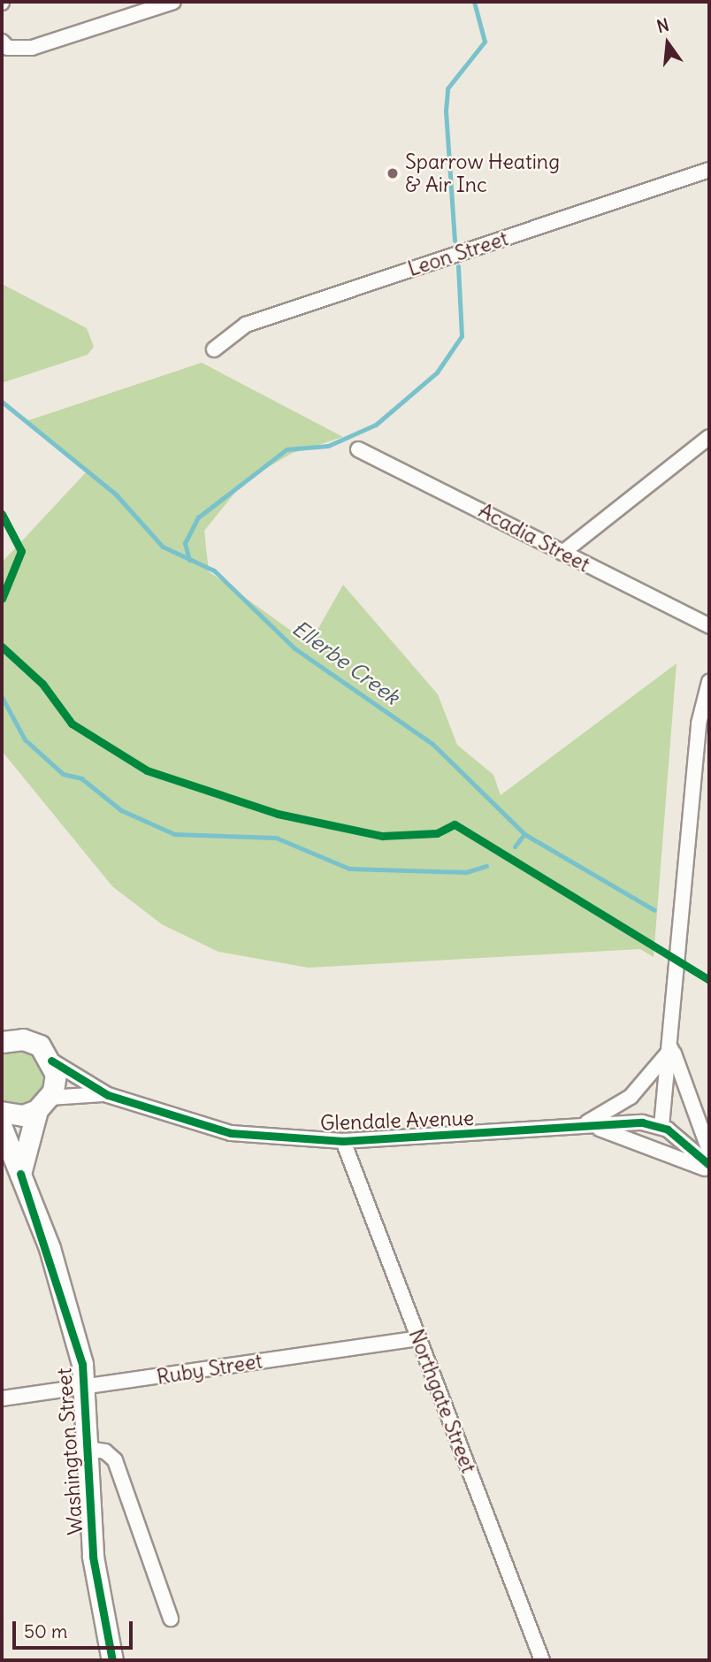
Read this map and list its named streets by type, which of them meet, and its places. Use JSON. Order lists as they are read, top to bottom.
{
  "streets": {
    "street": [
      "Leon Street",
      "Acadia Street",
      "Glendale Avenue",
      "Ruby Street",
      "Northgate Street",
      "Washington Street"
    ]
  },
  "crossings": [
    ["Glendale Avenue", "Northgate Street"],
    ["Ruby Street", "Northgate Street"],
    ["Ruby Street", "Washington Street"]
  ],
  "water": ["Ellerbe Creek"],
  "places": ["Sparrow Heating & Air Inc"],
  "scale_bar": "50 m",
  "north": "top"
}
